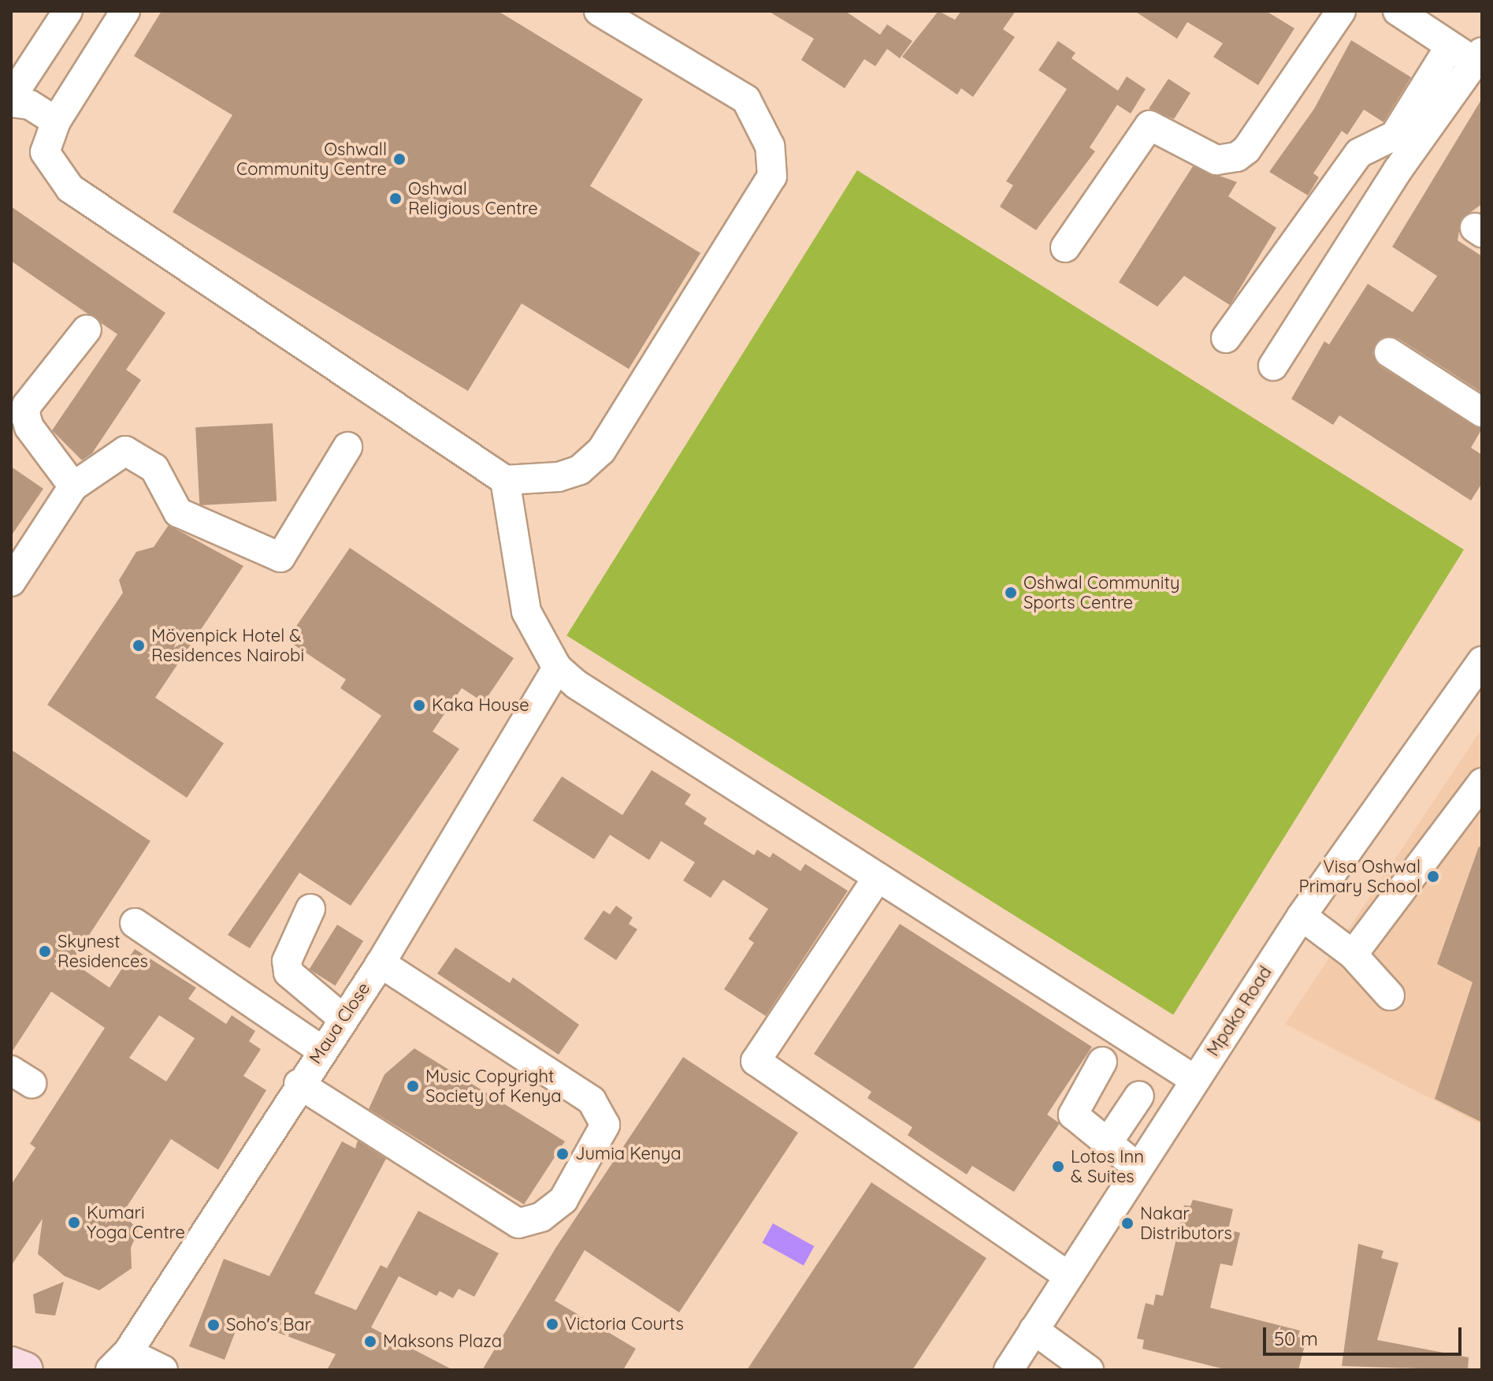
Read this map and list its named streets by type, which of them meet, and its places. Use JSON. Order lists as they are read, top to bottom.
{
  "streets": {
    "street": ["Mpaka Road", "Maua Close"]
  },
  "places": [
    "Oshwall Community Centre",
    "Oshwal Religious Centre",
    "Oshwal Community Sports Centre",
    "Mövenpick Hotel & Residences Nairobi",
    "Kaka House",
    "Visa Oshwal Primary School",
    "Skynest Residences",
    "Music Copyright Society of Kenya",
    "Jumia Kenya",
    "Lotos Inn & Suites",
    "Kumari Yoga Centre",
    "Nakar Distributors",
    "Victoria Courts",
    "Soho's Bar",
    "Maksons Plaza"
  ],
  "scale_bar": "50 m"
}
